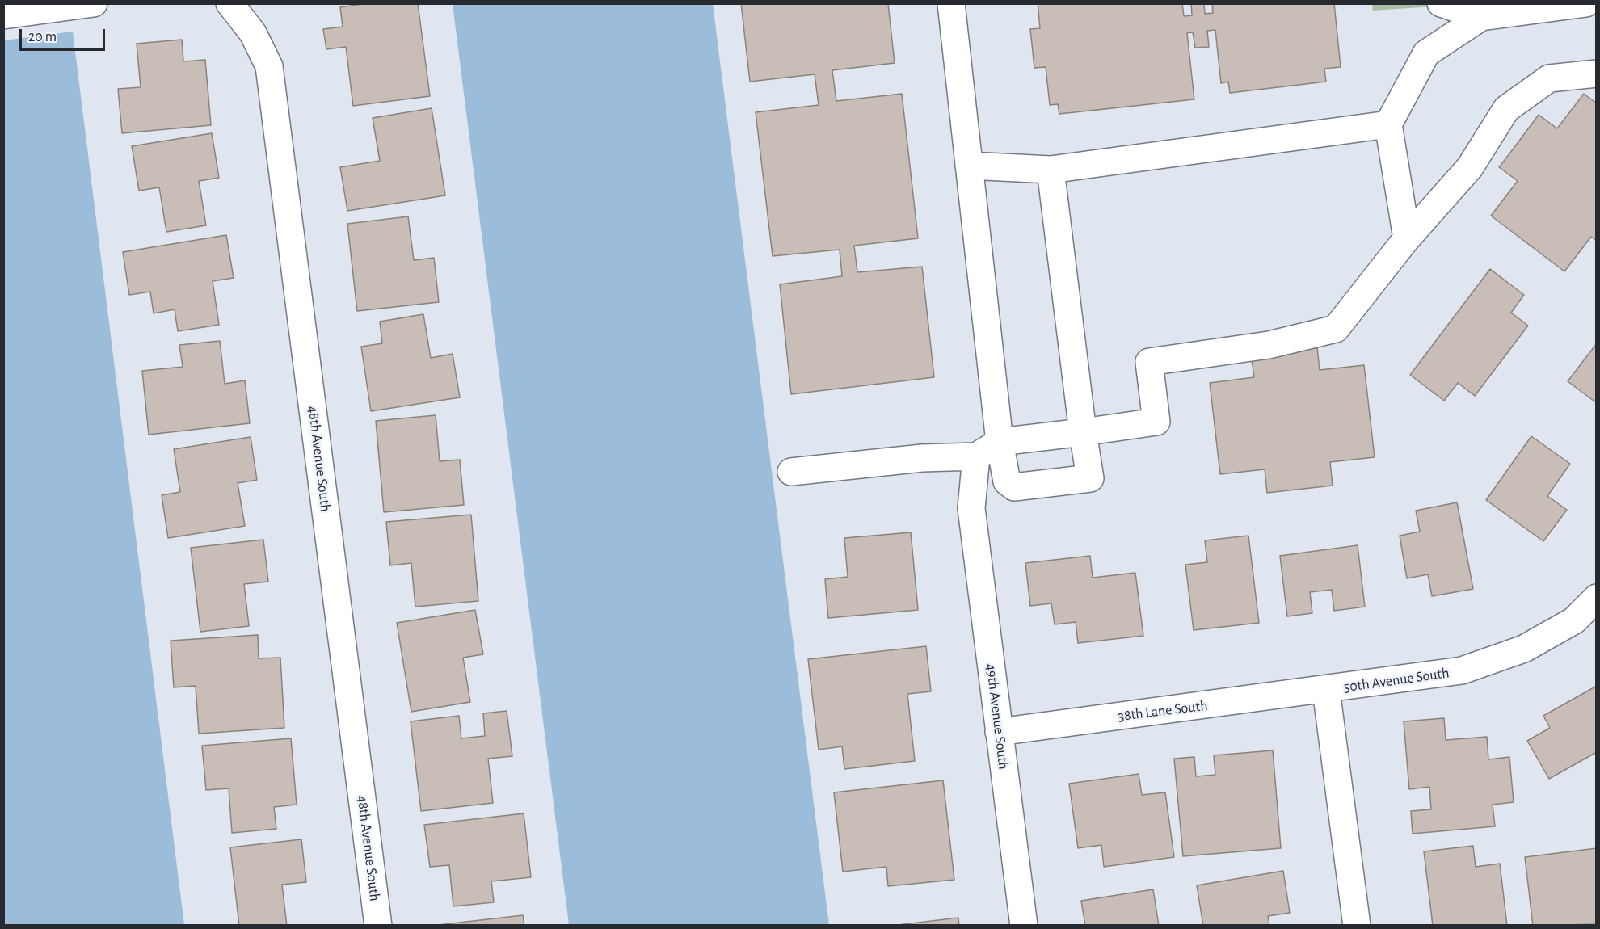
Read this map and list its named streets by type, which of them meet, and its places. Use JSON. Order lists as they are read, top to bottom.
{
  "streets": {
    "street": [
      "48th Avenue South",
      "50th Avenue South",
      "38th Lane South",
      "49th Avenue South"
    ]
  },
  "crossings": [
    ["50th Avenue South", "38th Lane South"],
    ["38th Lane South", "49th Avenue South"]
  ],
  "scale_bar": "20 m"
}
